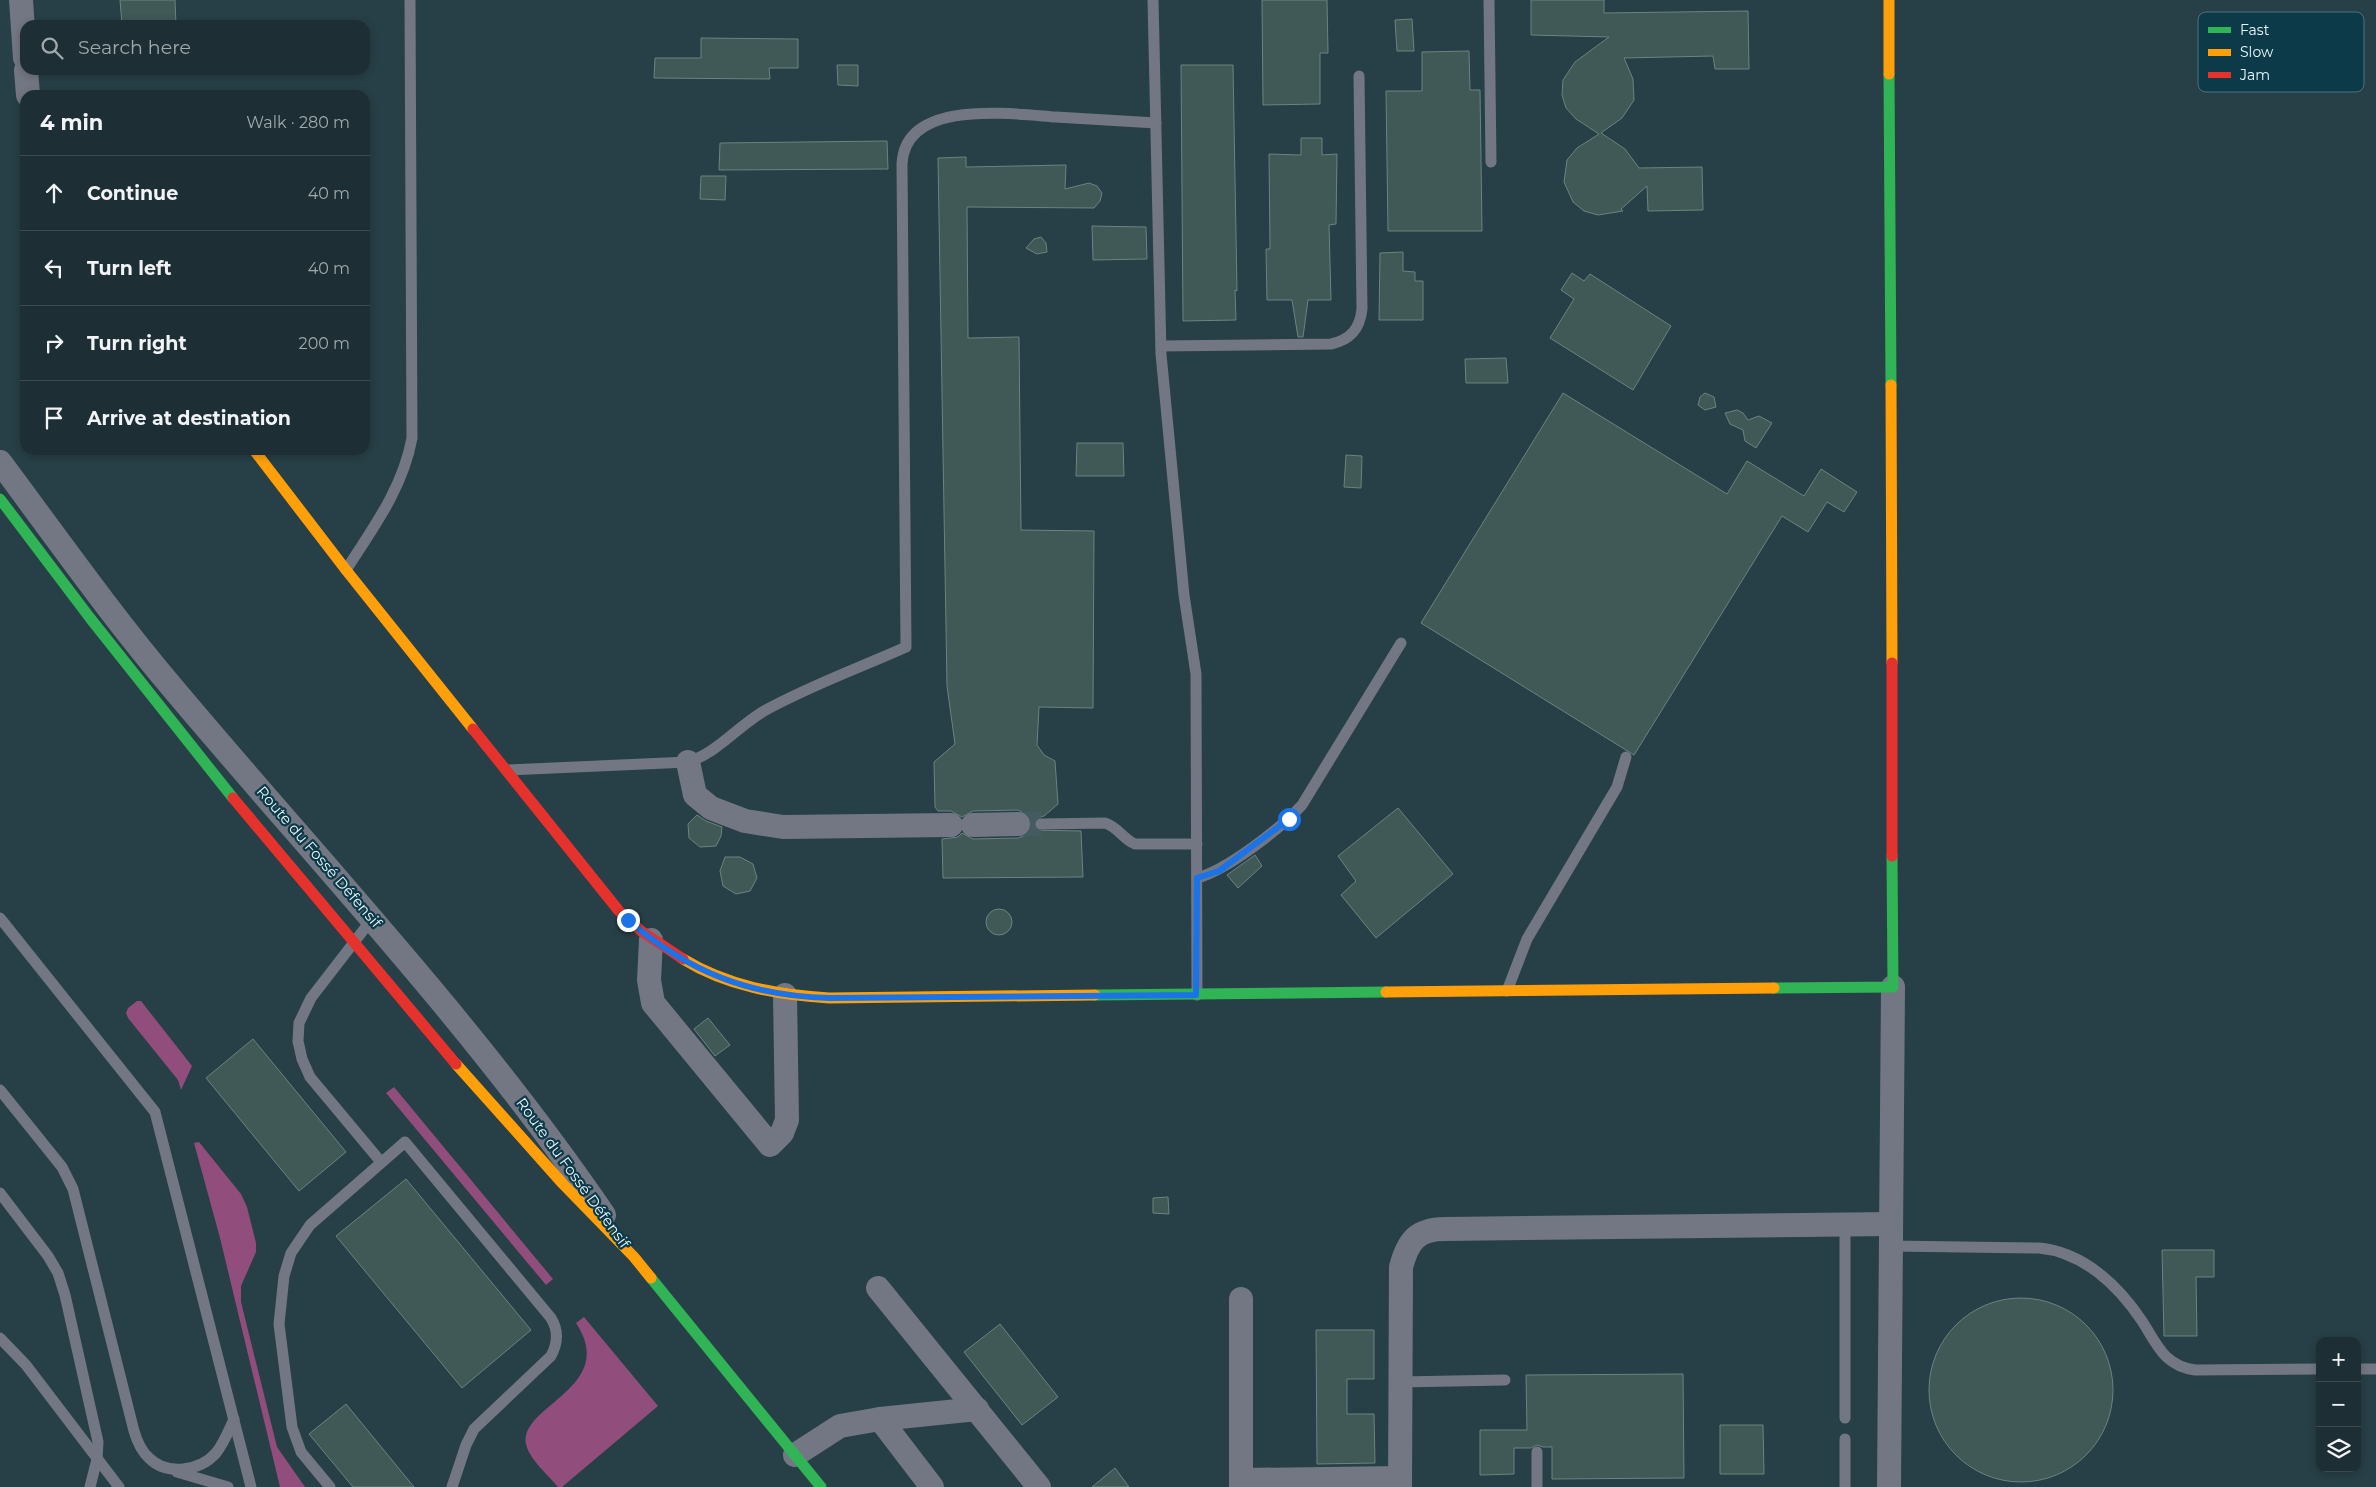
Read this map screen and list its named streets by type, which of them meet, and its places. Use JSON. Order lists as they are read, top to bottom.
{
  "streets": {
    "street": ["Route du Fossé Défensif"]
  },
  "legend": ["Fast", "Slow", "Jam"],
  "page": {
    "search": "Search here",
    "heading": ["4 min", "Walk · 280 m"],
    "list": [
      ["Continue", "40 m"],
      ["Turn left", "40 m"],
      ["Turn right", "200 m"],
      "Arrive at destination"
    ],
    "map_buttons": ["+", "−"]
  }
}
